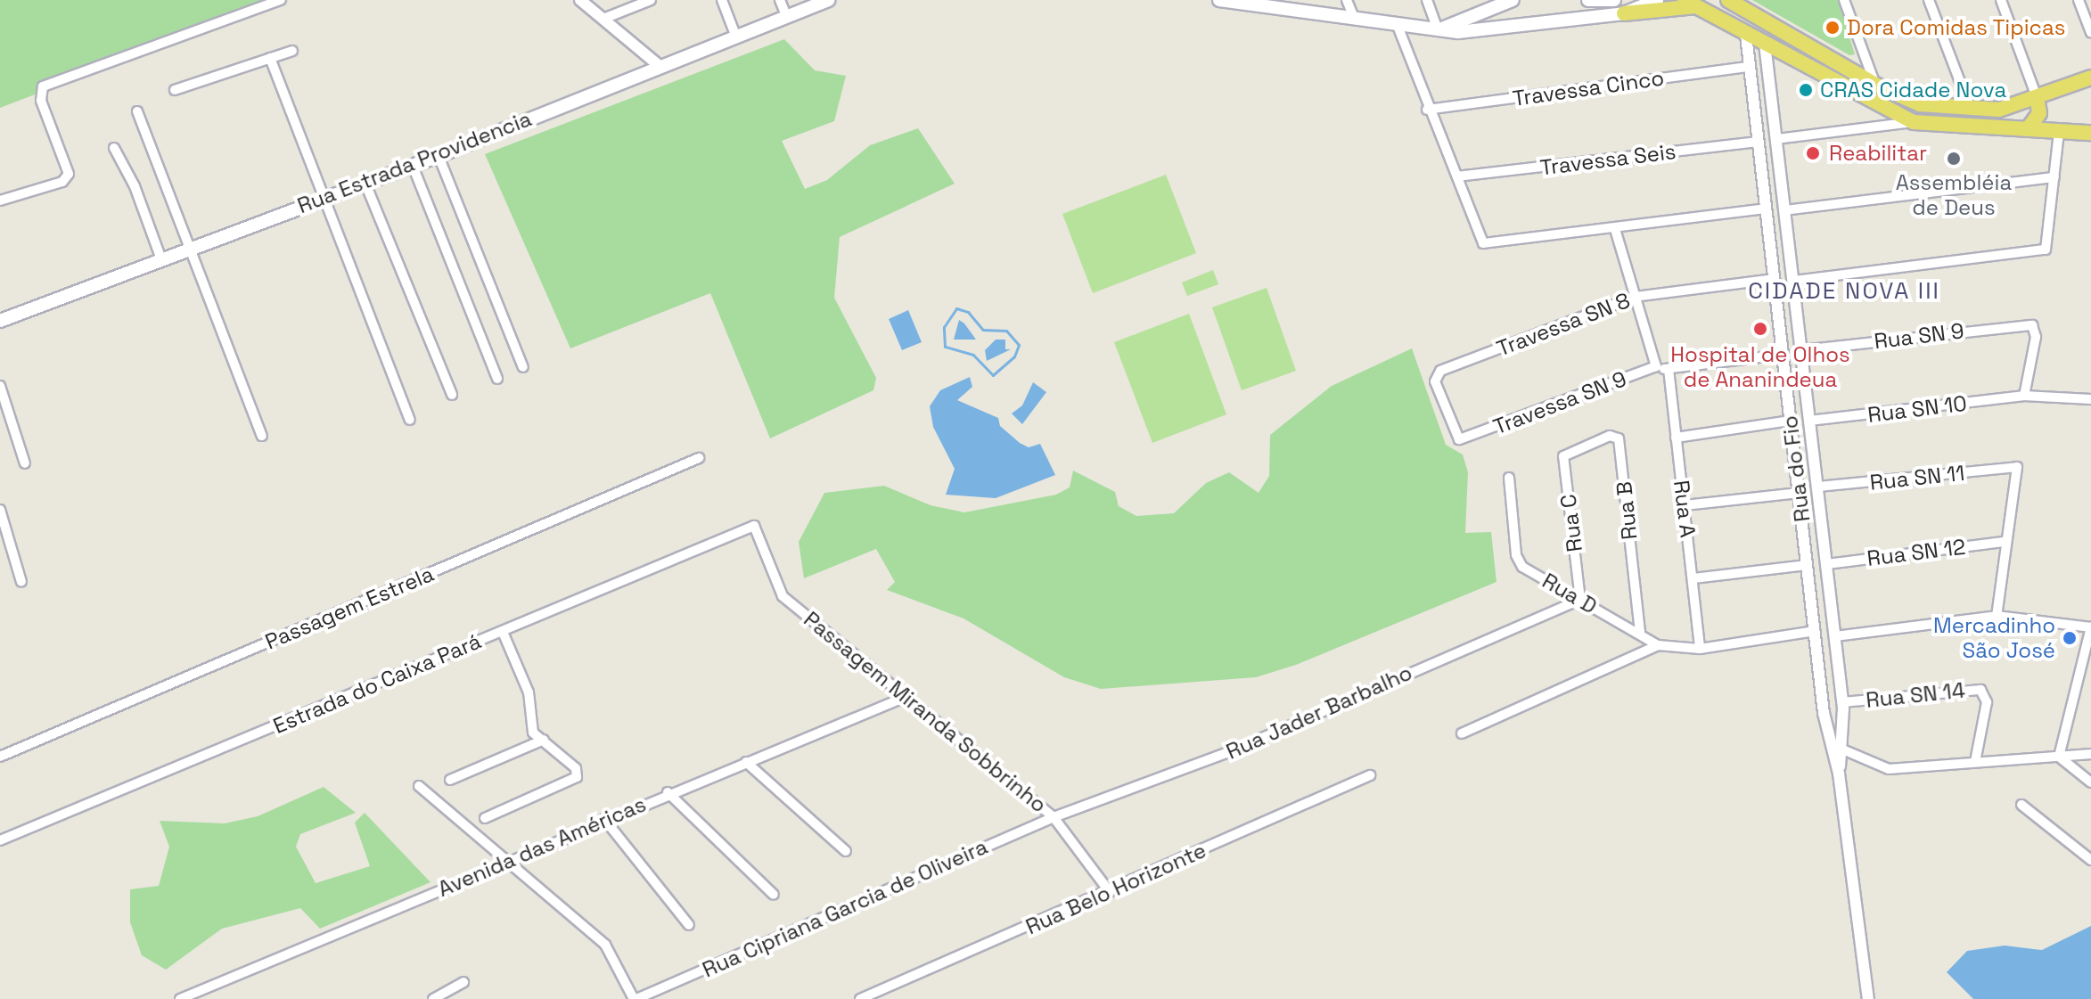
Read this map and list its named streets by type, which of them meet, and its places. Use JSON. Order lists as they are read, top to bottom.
{
  "streets": {
    "main road": ["Rua Estrada Providencia"],
    "street": [
      "Travessa Cinco",
      "Travessa Seis",
      "Travessa SN 8",
      "Rua SN 9",
      "Travessa SN 9",
      "Rua SN 10",
      "Rua do Fio",
      "Rua SN 11",
      "Rua A",
      "Rua B",
      "Rua C",
      "Rua SN 12",
      "Rua D",
      "Passagem Estrela",
      "Estrada do Caixa Pará",
      "Rua SN 14",
      "Passagem Miranda Sobbrinho",
      "Rua Jader Barbalho",
      "Avenida das Américas",
      "Rua Belo Horizonte",
      "Rua Cipriana Garcia de Oliveira"
    ]
  },
  "crossings": [
    ["Travessa Cinco", "Rua do Fio"],
    ["Travessa Seis", "Rua do Fio"],
    ["Travessa SN 8", "Travessa SN 9"],
    ["Travessa SN 8", "Rua do Fio"],
    ["Rua SN 9", "Rua SN 10"],
    ["Rua SN 9", "Rua do Fio"],
    ["Rua SN 10", "Rua do Fio"],
    ["Rua do Fio", "Rua SN 11"],
    ["Rua do Fio", "Rua SN 12"],
    ["Rua do Fio", "Rua D"],
    ["Rua do Fio", "Rua SN 14"],
    ["Rua SN 11", "Rua SN 12"],
    ["Rua A", "Rua D"],
    ["Rua B", "Rua C"],
    ["Rua B", "Rua D"],
    ["Rua C", "Rua D"],
    ["Rua C", "Rua Jader Barbalho"],
    ["Rua D", "Rua Jader Barbalho"],
    ["Estrada do Caixa Pará", "Passagem Miranda Sobbrinho"],
    ["Passagem Miranda Sobbrinho", "Rua Jader Barbalho"],
    ["Passagem Miranda Sobbrinho", "Avenida das Américas"],
    ["Passagem Miranda Sobbrinho", "Rua Belo Horizonte"],
    ["Passagem Miranda Sobbrinho", "Rua Cipriana Garcia de Oliveira"],
    ["Rua Jader Barbalho", "Rua Cipriana Garcia de Oliveira"]
  ],
  "districts": ["CIDADE NOVA III"],
  "places": [
    "Dora Comidas Tipicas",
    "CRAS Cidade Nova",
    "Reabilitar",
    "Assembléia de Deus",
    "Hospital de Olhos de Ananindeua",
    "Mercadinho São José"
  ]
}
